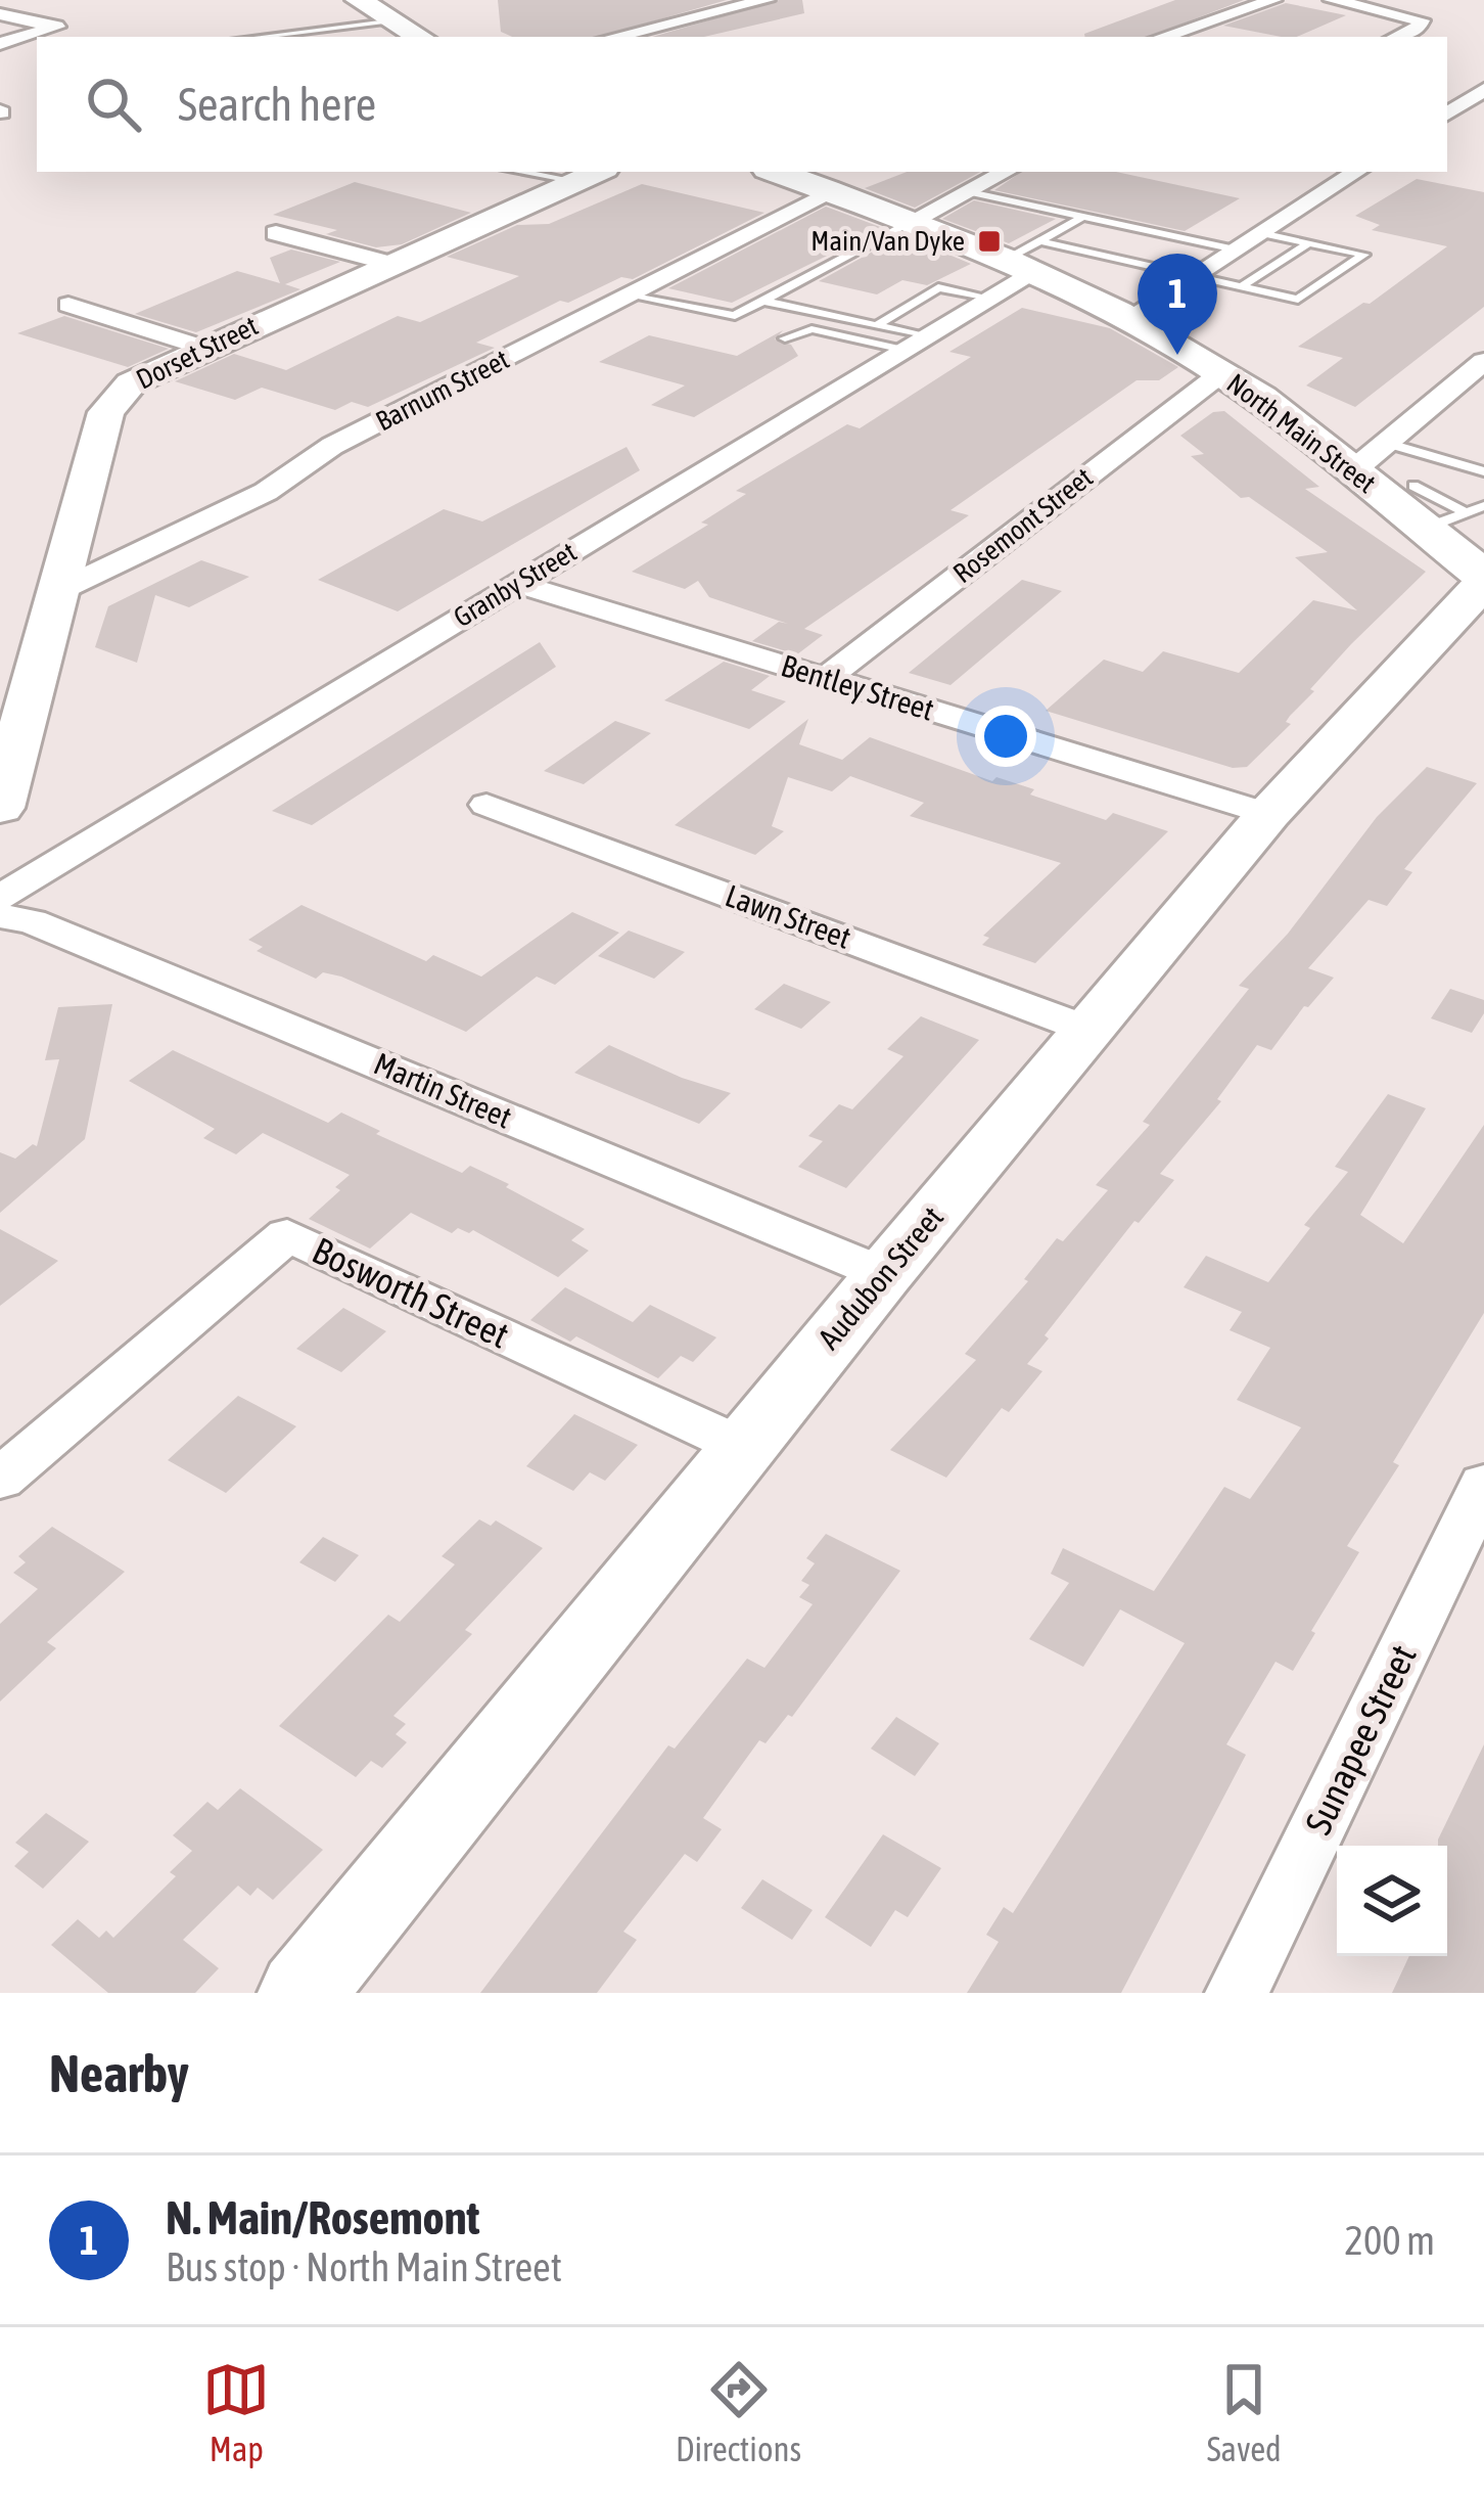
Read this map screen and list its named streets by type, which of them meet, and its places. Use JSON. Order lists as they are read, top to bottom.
{
  "streets": {
    "main road": ["North Main Street"],
    "street": [
      "Dorset Street",
      "Barnum Street",
      "Rosemont Street",
      "Granby Street",
      "Bentley Street",
      "Lawn Street",
      "Martin Street",
      "Audubon Street",
      "Bosworth Street",
      "Sunapee Street"
    ]
  },
  "crossings": [
    ["Dorset Street", "Barnum Street"],
    ["Barnum Street", "North Main Street"],
    ["North Main Street", "Rosemont Street"],
    ["North Main Street", "Granby Street"],
    ["North Main Street", "Audubon Street"],
    ["Rosemont Street", "Bentley Street"],
    ["Granby Street", "Bentley Street"],
    ["Bentley Street", "Audubon Street"],
    ["Lawn Street", "Audubon Street"],
    ["Martin Street", "Audubon Street"],
    ["Audubon Street", "Bosworth Street"]
  ],
  "places": {
    "transit": ["Main/Van Dyke"]
  },
  "page": {
    "search": "Search here",
    "pins": "1",
    "heading": "Nearby",
    "list": [
      {
        "mark": "1",
        "name": "N. Main/Rosemont",
        "note": "Bus stop · North Main Street",
        "value": "200 m"
      }
    ],
    "nav": ["Map", "Directions", "Saved"]
  }
}
